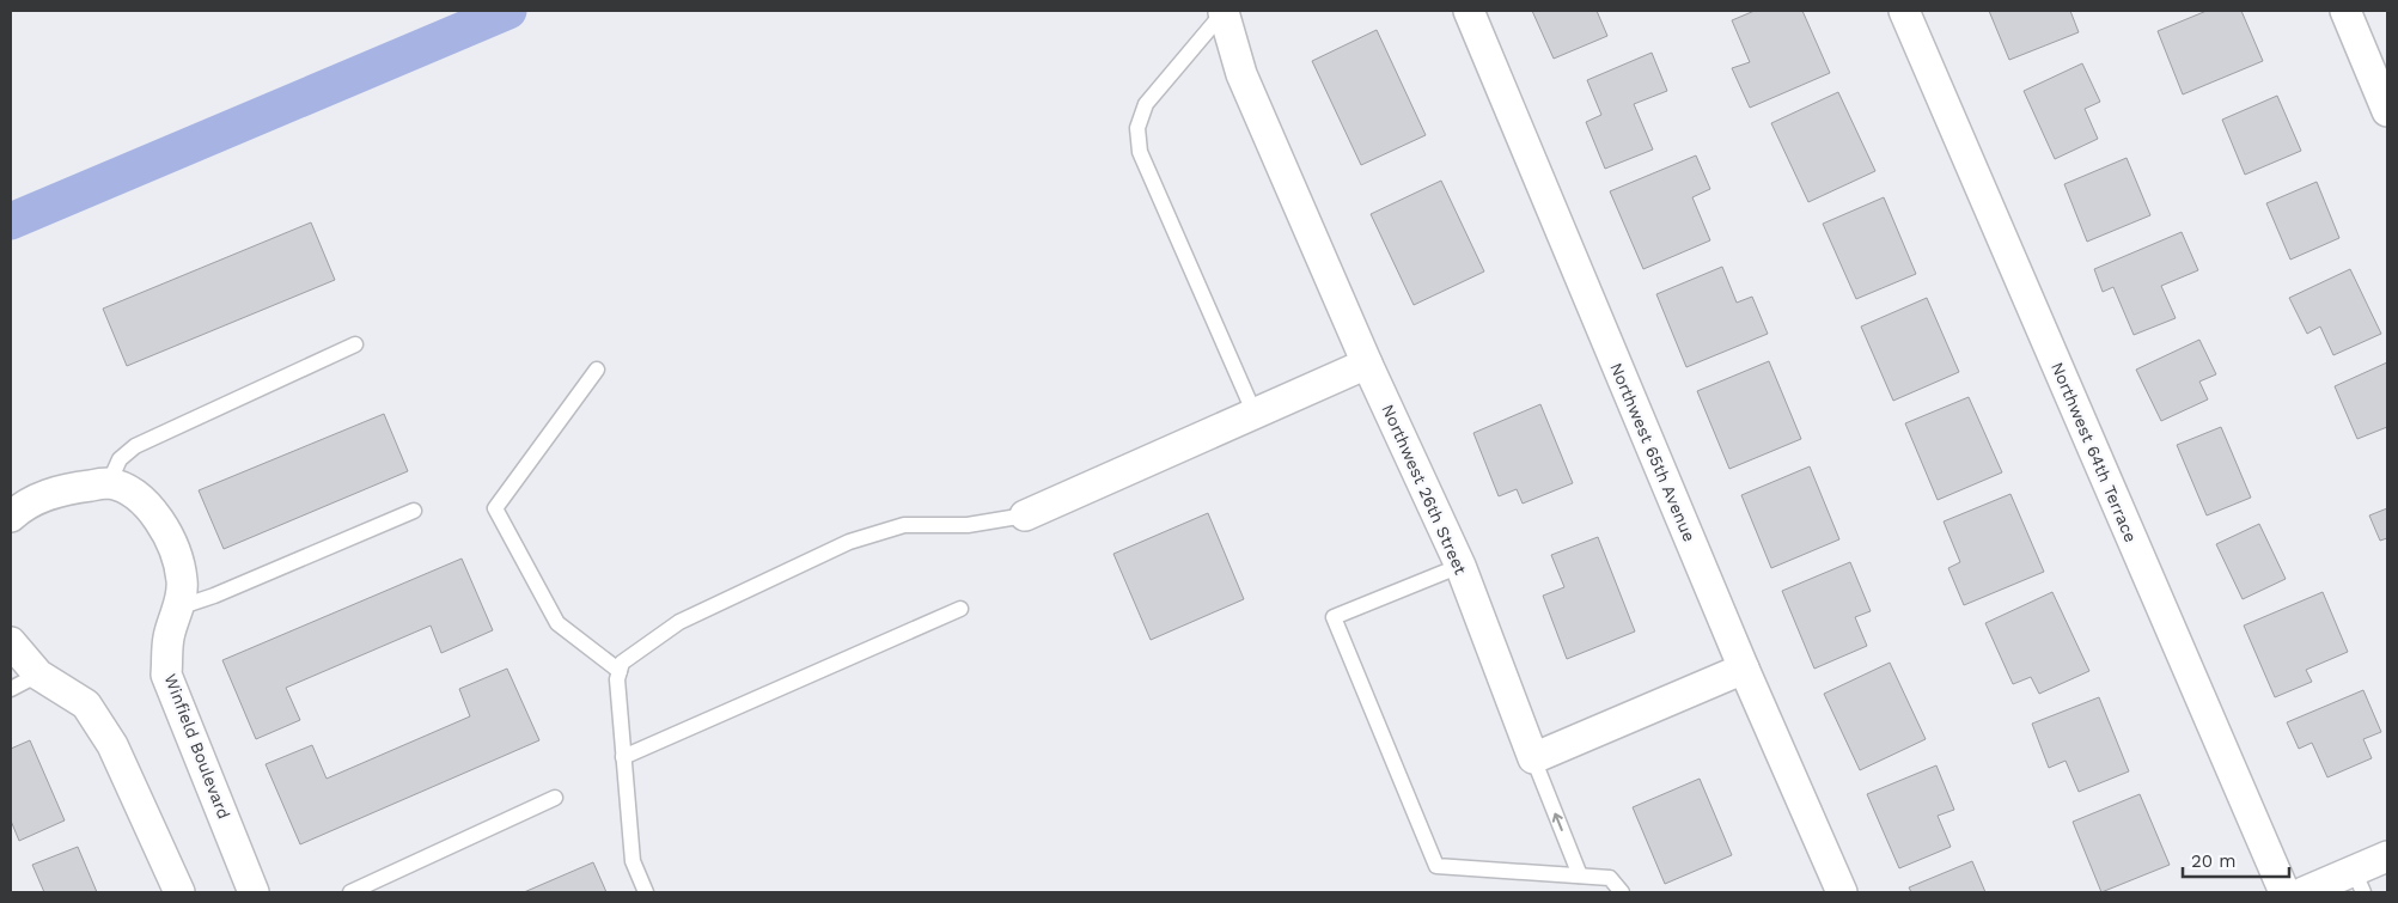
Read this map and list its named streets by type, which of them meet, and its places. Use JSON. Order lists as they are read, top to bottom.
{
  "streets": {
    "street": [
      "Northwest 65th Avenue",
      "Northwest 64th Terrace",
      "Northwest 26th Street",
      "Winfield Boulevard"
    ]
  },
  "scale_bar": "20 m"
}
